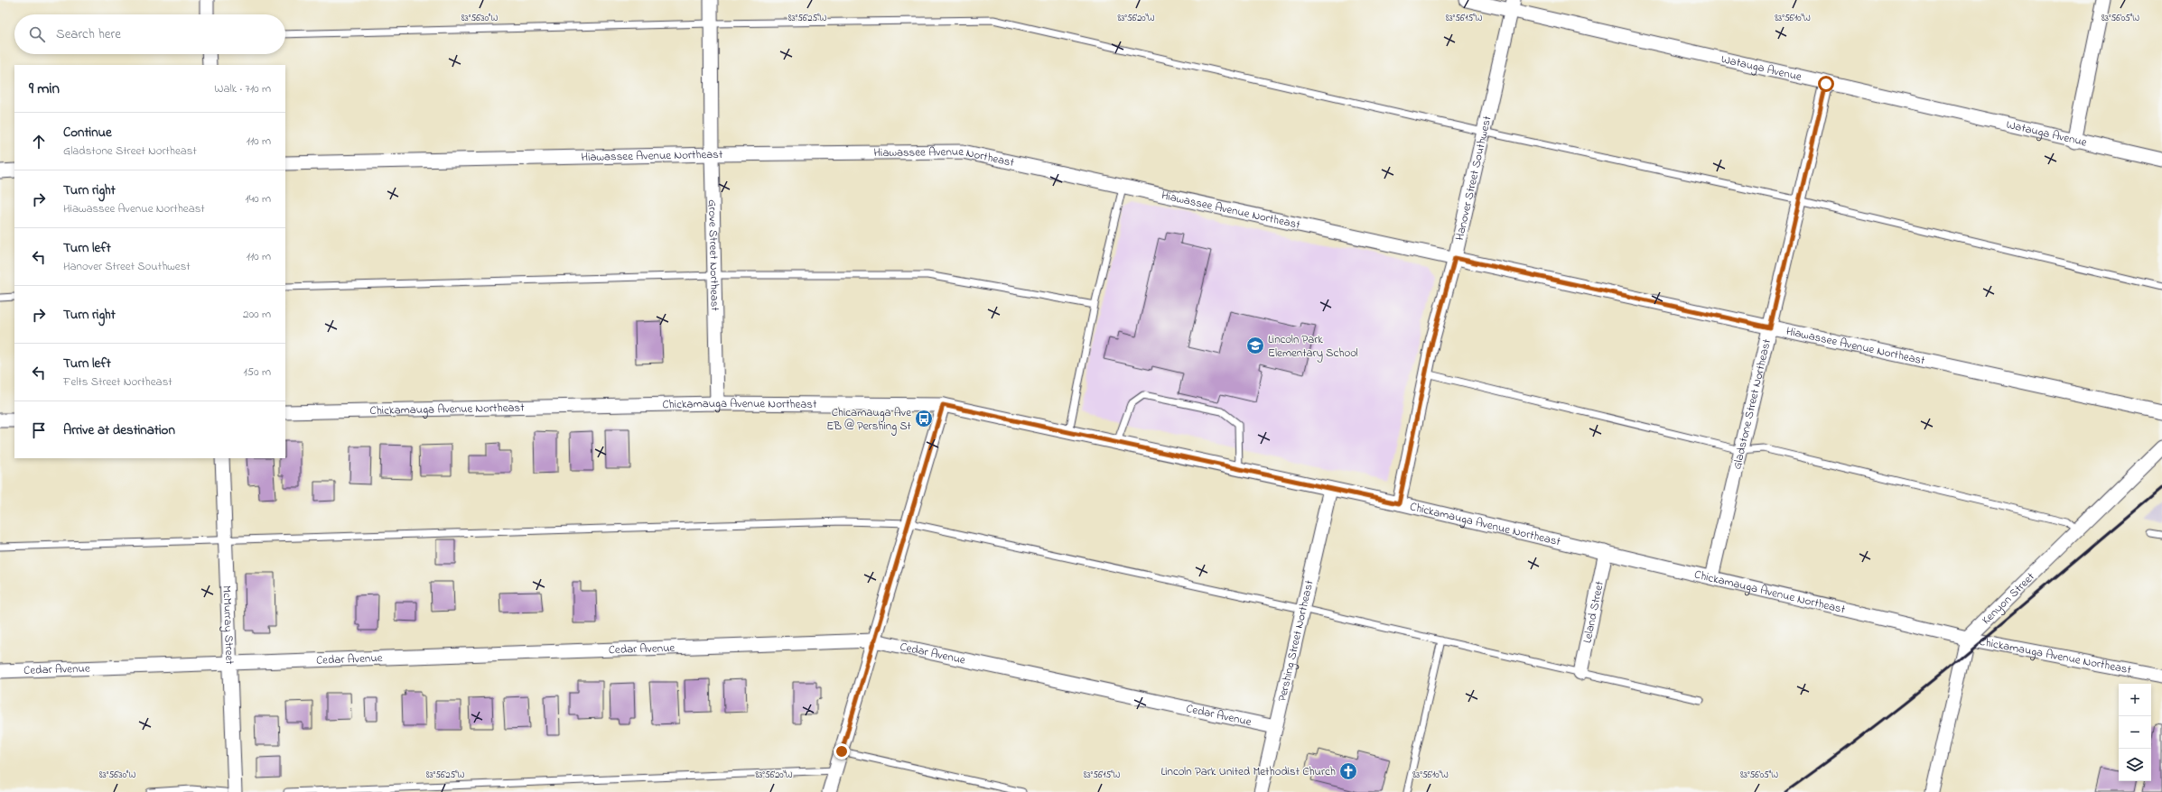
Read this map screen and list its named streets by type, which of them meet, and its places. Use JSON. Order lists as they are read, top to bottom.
{
  "streets": {
    "street": [
      "Watauga Avenue",
      "Hiawassee Avenue Northeast",
      "Hanover Street Southwest",
      "Grove Street Northeast",
      "Chickamauga Avenue Northeast",
      "Gladstone Street Northeast",
      "Kenyon Street",
      "Leland Street",
      "McMurray Street",
      "Pershing Street Northeast",
      "Cedar Avenue"
    ]
  },
  "crossings": [
    ["Watauga Avenue", "Hanover Street Southwest"],
    ["Watauga Avenue", "Gladstone Street Northeast"],
    ["Hiawassee Avenue Northeast", "Hanover Street Southwest"],
    ["Hiawassee Avenue Northeast", "Grove Street Northeast"],
    ["Hiawassee Avenue Northeast", "Gladstone Street Northeast"],
    ["Hanover Street Southwest", "Chickamauga Avenue Northeast"],
    ["Grove Street Northeast", "Chickamauga Avenue Northeast"],
    ["Chickamauga Avenue Northeast", "Gladstone Street Northeast"],
    ["Chickamauga Avenue Northeast", "Kenyon Street"],
    ["Chickamauga Avenue Northeast", "Leland Street"],
    ["Chickamauga Avenue Northeast", "Pershing Street Northeast"],
    ["McMurray Street", "Cedar Avenue"],
    ["Pershing Street Northeast", "Cedar Avenue"]
  ],
  "places": {
    "school or university": ["Lincoln Park Elementary School"],
    "bus stop": ["Chicamauga Ave EB @ Pershing St"],
    "church": ["Lincoln Park United Methodist Church"]
  },
  "page": {
    "search": "Search here",
    "heading": ["9 min", "Walk · 710 m"],
    "list": [
      ["Continue", "Gladstone Street Northeast", "110 m"],
      ["Turn right", "Hiawassee Avenue Northeast", "140 m"],
      ["Turn left", "Hanover Street Southwest", "110 m"],
      ["Turn right", "200 m"],
      ["Turn left", "Felts Street Northeast", "150 m"],
      "Arrive at destination"
    ],
    "map_buttons": ["+", "−"]
  },
  "coordinates": [
    "83°56'30\"W",
    "83°56'25\"W",
    "83°56'20\"W",
    "83°56'15\"W",
    "83°56'10\"W",
    "83°56'05\"W"
  ]
}
